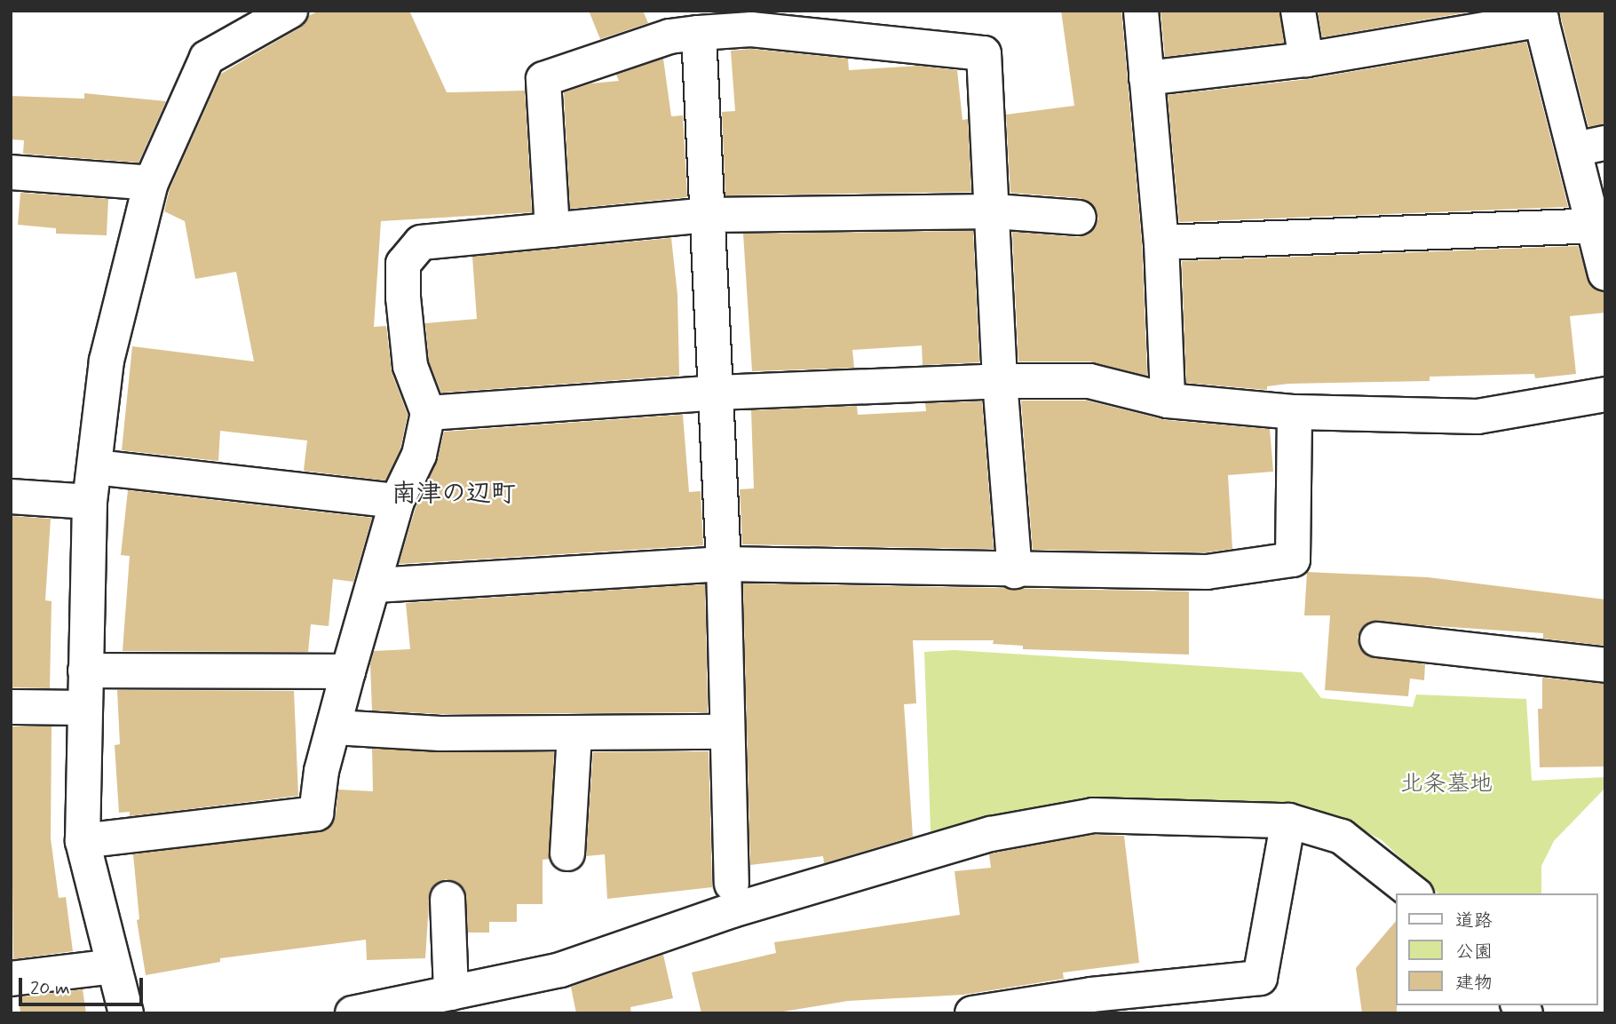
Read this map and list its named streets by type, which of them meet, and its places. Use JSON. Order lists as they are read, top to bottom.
{
  "districts": ["南津の辺町"],
  "parks": ["北条墓地"],
  "legend": ["道路", "公園", "建物"],
  "scale_bar": "20 m"
}
